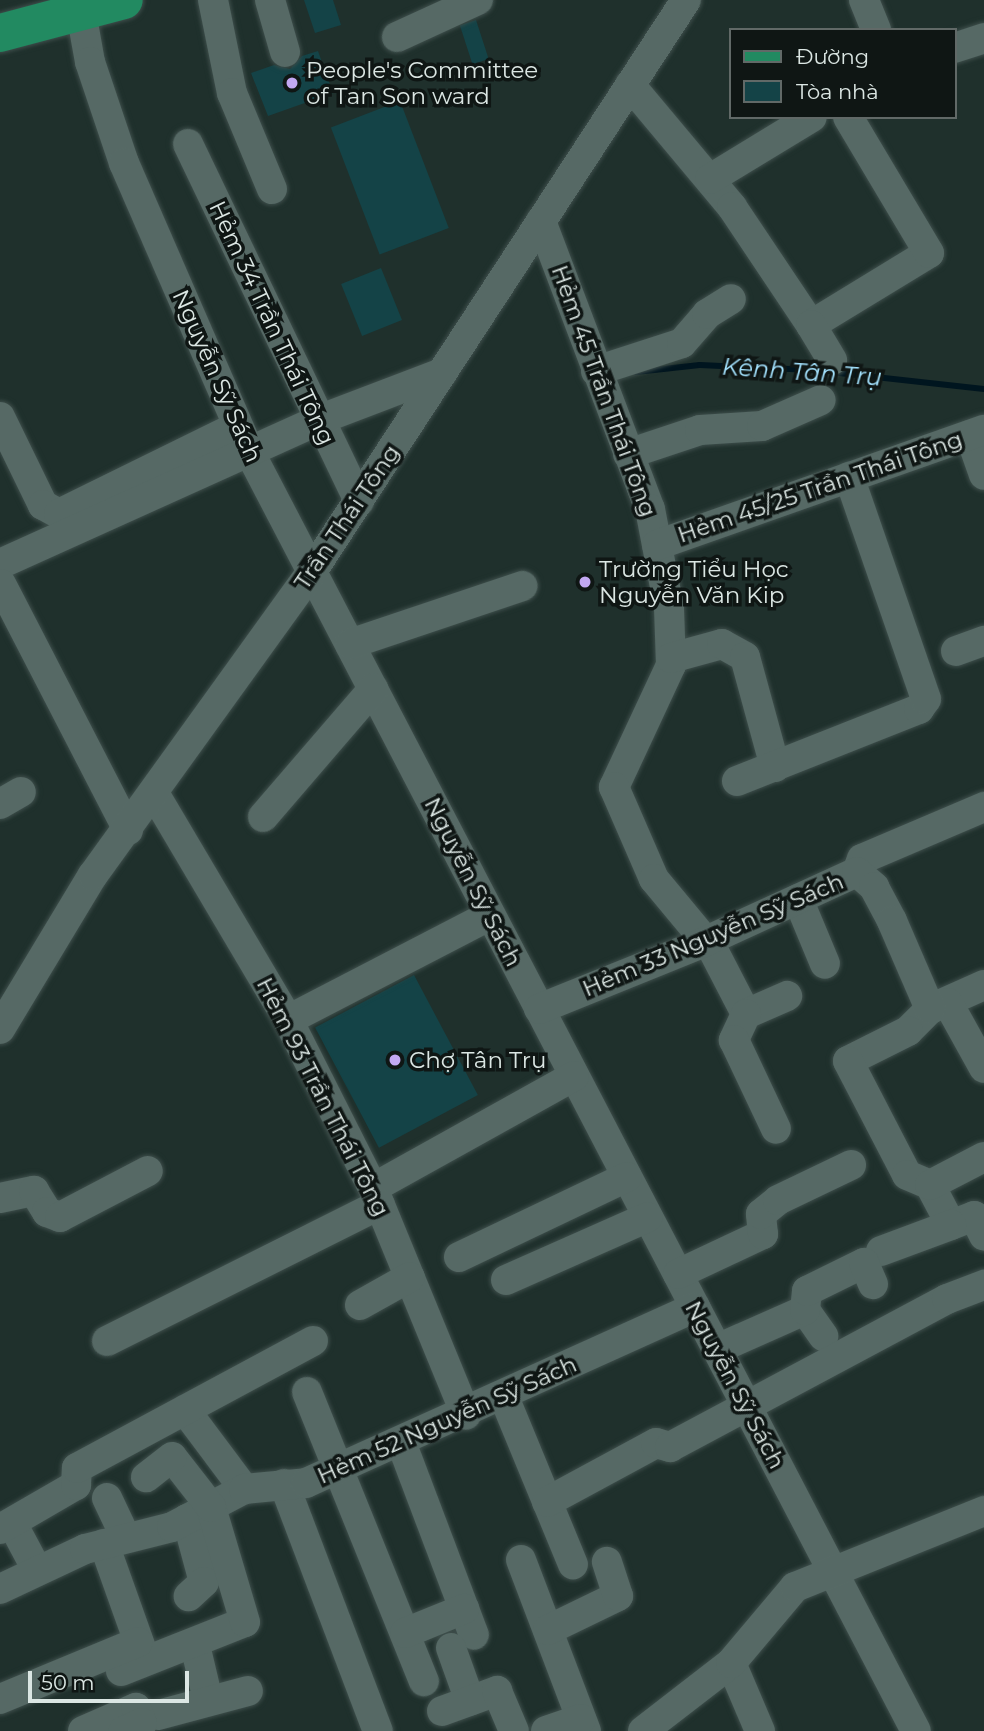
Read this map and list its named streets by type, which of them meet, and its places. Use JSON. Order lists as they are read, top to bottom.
{
  "streets": {
    "street": [
      "Hẻm 34 Trần Thái Tông",
      "Nguyễn Sỹ Sách",
      "Hẻm 45 Trần Thái Tông",
      "Hẻm 45/25 Trần Thái Tông",
      "Trần Thái Tông",
      "Hẻm 33 Nguyễn Sỹ Sách",
      "Hẻm 93 Trần Thái Tông",
      "Hẻm 52 Nguyễn Sỹ Sách"
    ]
  },
  "crossings": [
    ["Hẻm 34 Trần Thái Tông", "Trần Thái Tông"],
    ["Nguyễn Sỹ Sách", "Trần Thái Tông"],
    ["Nguyễn Sỹ Sách", "Hẻm 33 Nguyễn Sỹ Sách"],
    ["Nguyễn Sỹ Sách", "Hẻm 52 Nguyễn Sỹ Sách"],
    ["Hẻm 45 Trần Thái Tông", "Hẻm 45/25 Trần Thái Tông"],
    ["Hẻm 45 Trần Thái Tông", "Trần Thái Tông"],
    ["Hẻm 45 Trần Thái Tông", "Hẻm 33 Nguyễn Sỹ Sách"],
    ["Trần Thái Tông", "Hẻm 93 Trần Thái Tông"],
    ["Hẻm 93 Trần Thái Tông", "Hẻm 52 Nguyễn Sỹ Sách"]
  ],
  "water": ["Kênh Tân Trụ"],
  "places": ["People's Committee of Tan Son ward", "Trường Tiểu Học Nguyễn Văn Kip", "Chợ Tân Trụ"],
  "legend": ["Đường", "Tòa nhà"],
  "scale_bar": "50 m"
}
